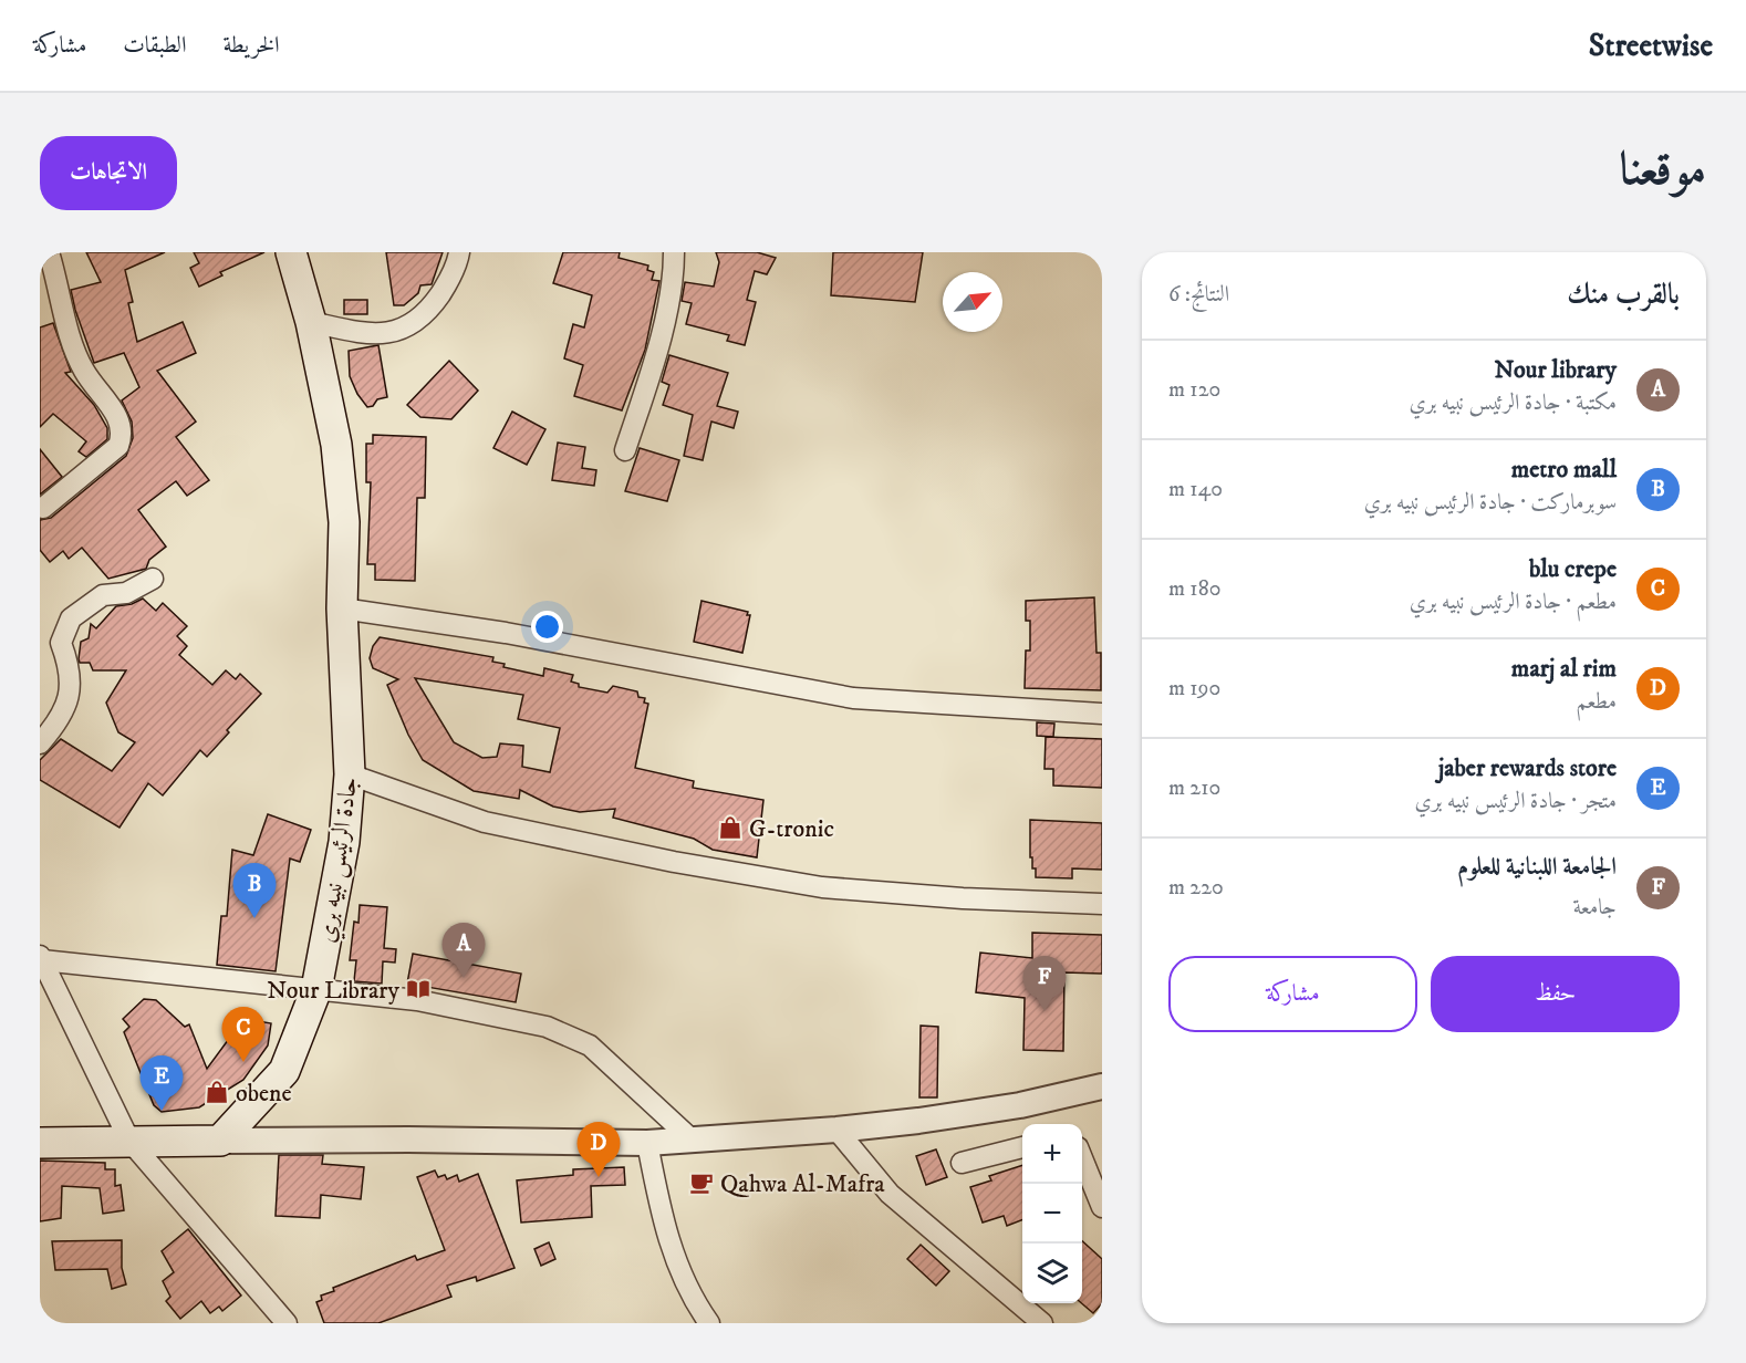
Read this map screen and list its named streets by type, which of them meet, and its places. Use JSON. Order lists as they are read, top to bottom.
{
  "streets": {
    "main road": ["جادة الرئيس نبيه بري"]
  },
  "places": {
    "shop": ["G-tronic", "obene"],
    "library": ["Nour Library"],
    "cafe": ["Qahwa Al-Mafra"]
  },
  "north": "top right",
  "page": {
    "header": "Streetwise",
    "nav": ["الخريطة", "الطبقات", "مشاركة"],
    "title": "موقعنا",
    "buttons": [
      "الاتجاهات",
      ["حفظ", "مشاركة"]
    ],
    "heading": ["بالقرب منك", "النتائج: 6"],
    "list": [
      {
        "mark": "A",
        "name": "Nour library",
        "note": "مكتبة · جادة الرئيس نبيه بري",
        "value": "120 m"
      },
      {
        "mark": "B",
        "name": "metro mall",
        "note": "سوبرماركت · جادة الرئيس نبيه بري",
        "value": "140 m"
      },
      {
        "mark": "C",
        "name": "blu crepe",
        "note": "مطعم · جادة الرئيس نبيه بري",
        "value": "180 m"
      },
      {
        "mark": "D",
        "name": "marj al rim",
        "note": "مطعم",
        "value": "190 m"
      },
      {
        "mark": "E",
        "name": "jaber rewards store",
        "note": "متجر · جادة الرئيس نبيه بري",
        "value": "210 m"
      },
      {
        "mark": "F",
        "name": "الجامعة اللبنانية للعلوم",
        "note": "جامعة",
        "value": "220 m"
      }
    ],
    "pins": [
      "B",
      "A",
      "F",
      "C",
      "E",
      "D"
    ],
    "map_buttons": ["+", "−"]
  }
}
